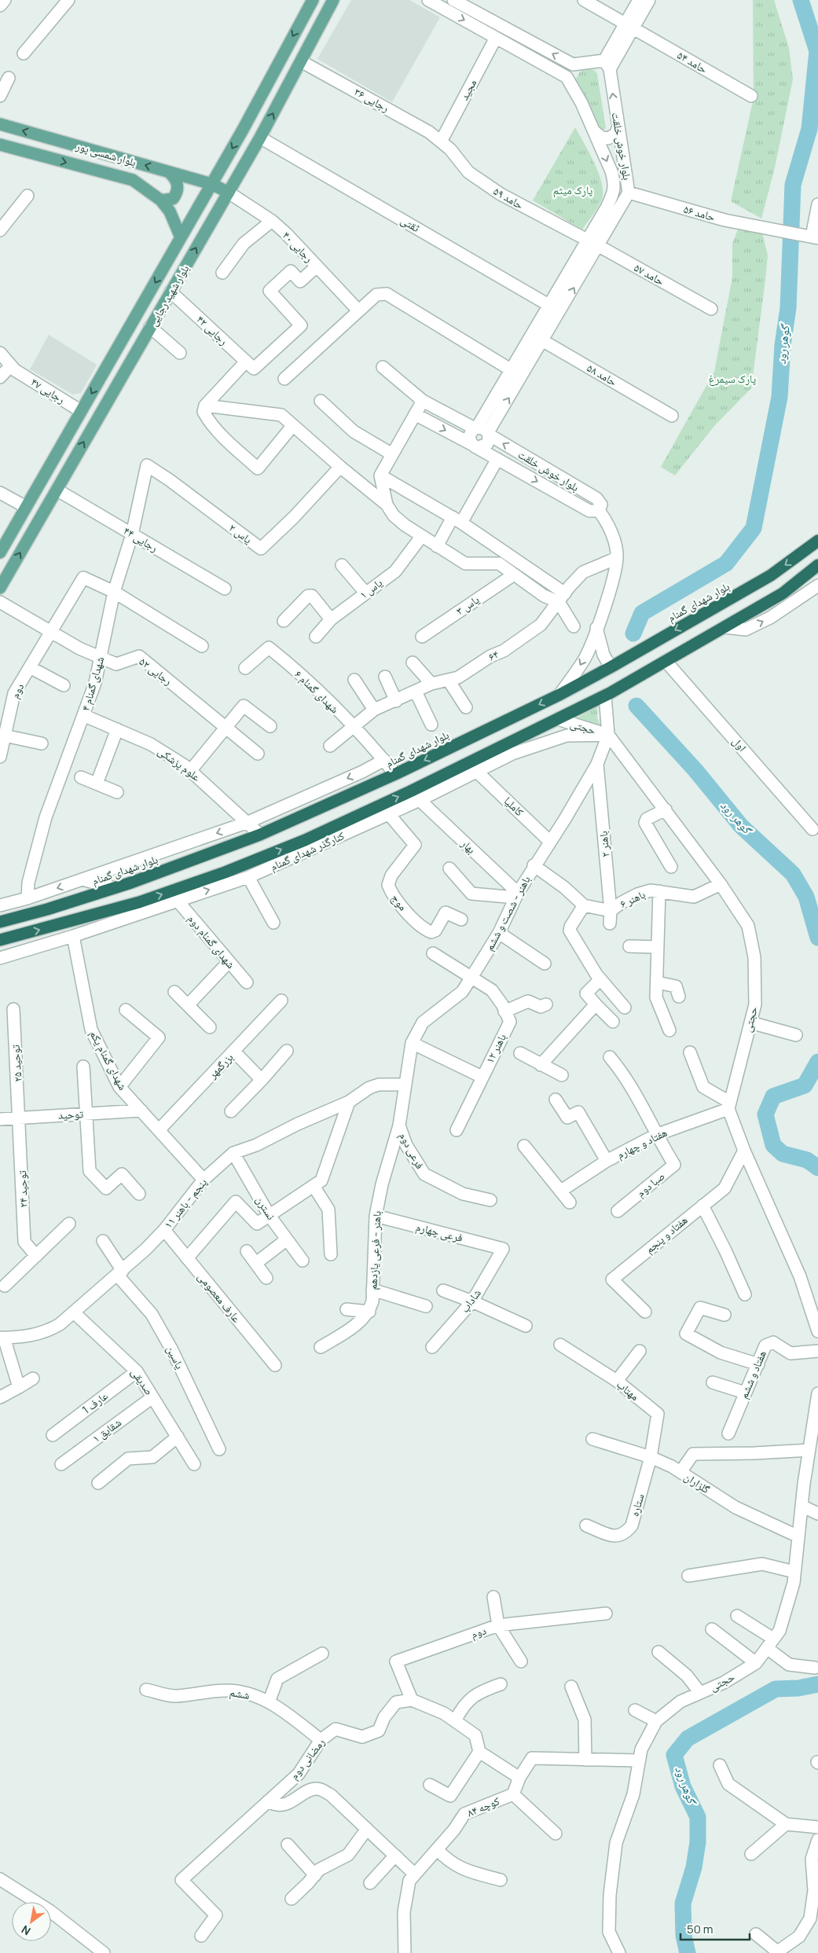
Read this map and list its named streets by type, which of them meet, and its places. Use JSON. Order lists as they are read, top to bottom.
{
  "streets": {
    "highway": ["بلوار شهدای گمنام"],
    "main road": ["بلوار شمسی پور", "بلوار شهید رجایی"],
    "street": [
      "حامد ۵۴",
      "مجید",
      "رجایی ۳۶",
      "بلوار خوش خلقت",
      "حامد ۵۹",
      "حامد ۵۶",
      "ثقتی",
      "رجایی ۴۰",
      "حامد ۵۷",
      "رجایی ۴۲",
      "حامد ۵۸",
      "رجایی ۴۷",
      "یاس ۲",
      "رجایی ۴۴",
      "یاس ۱",
      "یاس ۳",
      "۶۴",
      "رجایی ۵۲",
      "شهدای گمنام ۴",
      "دوم",
      "شهدای گمنام ۶",
      "حجتی",
      "اول",
      "علوم پزشکی",
      "کاملیا",
      "باهنر ۲",
      "بهار",
      "کنارگذر شهدای گمنام",
      "باهنر ۶",
      "موج",
      "باهنر - شصت و ششم",
      "شهدای گمنام دوم",
      "باهنر ۱۲",
      "شهدای گمنام یکم",
      "توحید ۲۵",
      "بزرگمهر",
      "توحید",
      "هفتاد و چهارم",
      "فرعی دوم",
      "صبا دوم",
      "توحید ۲۴",
      "پنجم - باهنر ۱۱",
      "نسترن",
      "فرعی چهارم",
      "هفتاد و پنجم",
      "باهنر - فرعی یازدهم",
      "عارف معصومی",
      "شاداب",
      "یاسین",
      "هفتاد و ششم",
      "صدیقی",
      "مهتاب",
      "عارف 1",
      "شقایق ۱",
      "گلزاران",
      "ستاره",
      "ششم",
      "رمضانی دوم",
      "کوچه ۸۴"
    ]
  },
  "crossings": [
    ["مجید", "رجایی ۳۶"],
    ["مجید", "حامد ۵۹"],
    ["رجایی ۳۶", "حامد ۵۹"],
    ["رجایی ۳۶", "بلوار شهید رجایی"],
    ["بلوار خوش خلقت", "حامد ۵۹"],
    ["بلوار خوش خلقت", "حامد ۵۶"],
    ["بلوار خوش خلقت", "ثقتی"],
    ["بلوار خوش خلقت", "حامد ۵۷"],
    ["بلوار خوش خلقت", "حامد ۵۸"],
    ["بلوار خوش خلقت", "بلوار شهدای گمنام"],
    ["بلوار خوش خلقت", "۶۴"],
    ["بلوار شمسی پور", "رجایی ۴۰"],
    ["بلوار شمسی پور", "بلوار شهید رجایی"],
    ["حامد ۵۹", "حامد ۵۷"],
    ["ثقتی", "بلوار شهید رجایی"],
    ["رجایی ۴۰", "بلوار شهید رجایی"],
    ["بلوار شهید رجایی", "رجایی ۴۲"],
    ["بلوار شهید رجایی", "رجایی ۴۷"],
    ["بلوار شهید رجایی", "رجایی ۴۴"],
    ["یاس ۲", "شهدای گمنام ۴"],
    ["رجایی ۴۴", "شهدای گمنام ۴"],
    ["بلوار شهدای گمنام", "شهدای گمنام ۶"],
    ["بلوار شهدای گمنام", "علوم پزشکی"],
    ["۶۴", "شهدای گمنام ۶"],
    ["رجایی ۵۲", "شهدای گمنام ۴"],
    ["رجایی ۵۲", "دوم"],
    ["شهدای گمنام ۴", "علوم پزشکی"],
    ["دوم", "رمضانی دوم"],
    ["حجتی", "کنارگذر شهدای گمنام"],
    ["حجتی", "باهنر ۶"],
    ["حجتی", "باهنر - شصت و ششم"],
    ["حجتی", "هفتاد و چهارم"],
    ["حجتی", "گلزاران"],
    ["حجتی", "کوچه ۸۴"],
    ["کاملیا", "کنارگذر شهدای گمنام"],
    ["کاملیا", "باهنر - شصت و ششم"],
    ["باهنر ۲", "باهنر ۶"],
    ["باهنر ۲", "باهنر - شصت و ششم"],
    ["بهار", "کنارگذر شهدای گمنام"],
    ["بهار", "باهنر - شصت و ششم"],
    ["کنارگذر شهدای گمنام", "موج"],
    ["کنارگذر شهدای گمنام", "باهنر - شصت و ششم"],
    ["کنارگذر شهدای گمنام", "شهدای گمنام دوم"],
    ["کنارگذر شهدای گمنام", "شهدای گمنام یکم"],
    ["باهنر - شصت و ششم", "باهنر ۱۲"],
    ["باهنر - شصت و ششم", "پنجم - باهنر ۱۱"],
    ["باهنر - شصت و ششم", "باهنر - فرعی یازدهم"],
    ["شهدای گمنام یکم", "بزرگمهر"],
    ["شهدای گمنام یکم", "توحید"],
    ["شهدای گمنام یکم", "پنجم - باهنر ۱۱"],
    ["توحید ۲۵", "توحید"],
    ["توحید ۲۵", "توحید ۲۴"],
    ["توحید", "توحید ۲۴"],
    ["هفتاد و چهارم", "صبا دوم"],
    ["فرعی دوم", "باهنر - فرعی یازدهم"],
    ["پنجم - باهنر ۱۱", "نسترن"],
    ["پنجم - باهنر ۱۱", "باهنر - فرعی یازدهم"],
    ["پنجم - باهنر ۱۱", "عارف معصومی"],
    ["پنجم - باهنر ۱۱", "یاسین"],
    ["پنجم - باهنر ۱۱", "صدیقی"],
    ["فرعی چهارم", "باهنر - فرعی یازدهم"],
    ["فرعی چهارم", "شاداب"],
    ["صدیقی", "عارف 1"],
    ["صدیقی", "شقایق ۱"],
    ["مهتاب", "گلزاران"],
    ["مهتاب", "ستاره"],
    ["گلزاران", "ستاره"],
    ["ششم", "رمضانی دوم"]
  ],
  "water": ["گوهر رود"],
  "parks": ["پارک میثم", "پارک سیمرغ"],
  "scale_bar": "50 m",
  "north": "bottom left"
}
